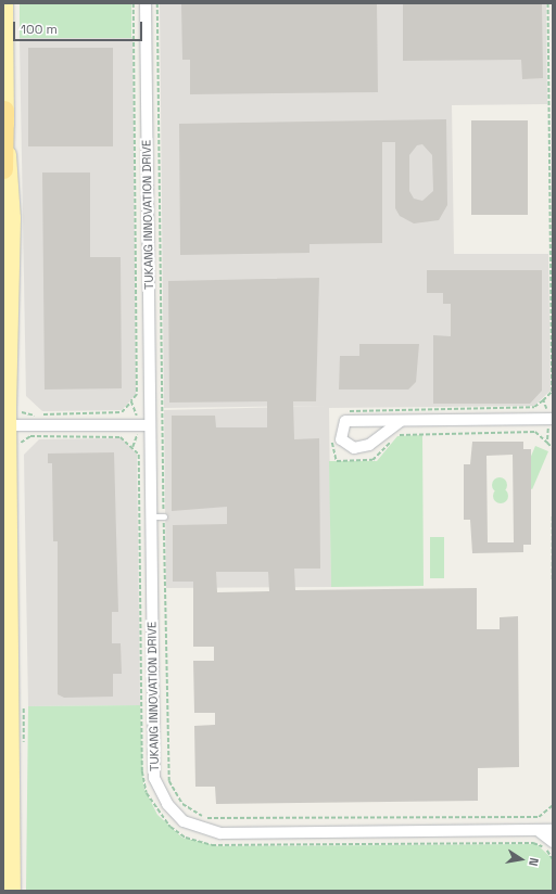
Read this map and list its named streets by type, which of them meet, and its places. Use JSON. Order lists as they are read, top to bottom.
{
  "streets": {
    "street": ["TUKANG INNOVATION DRIVE"]
  },
  "scale_bar": "100 m",
  "north": "right"
}
